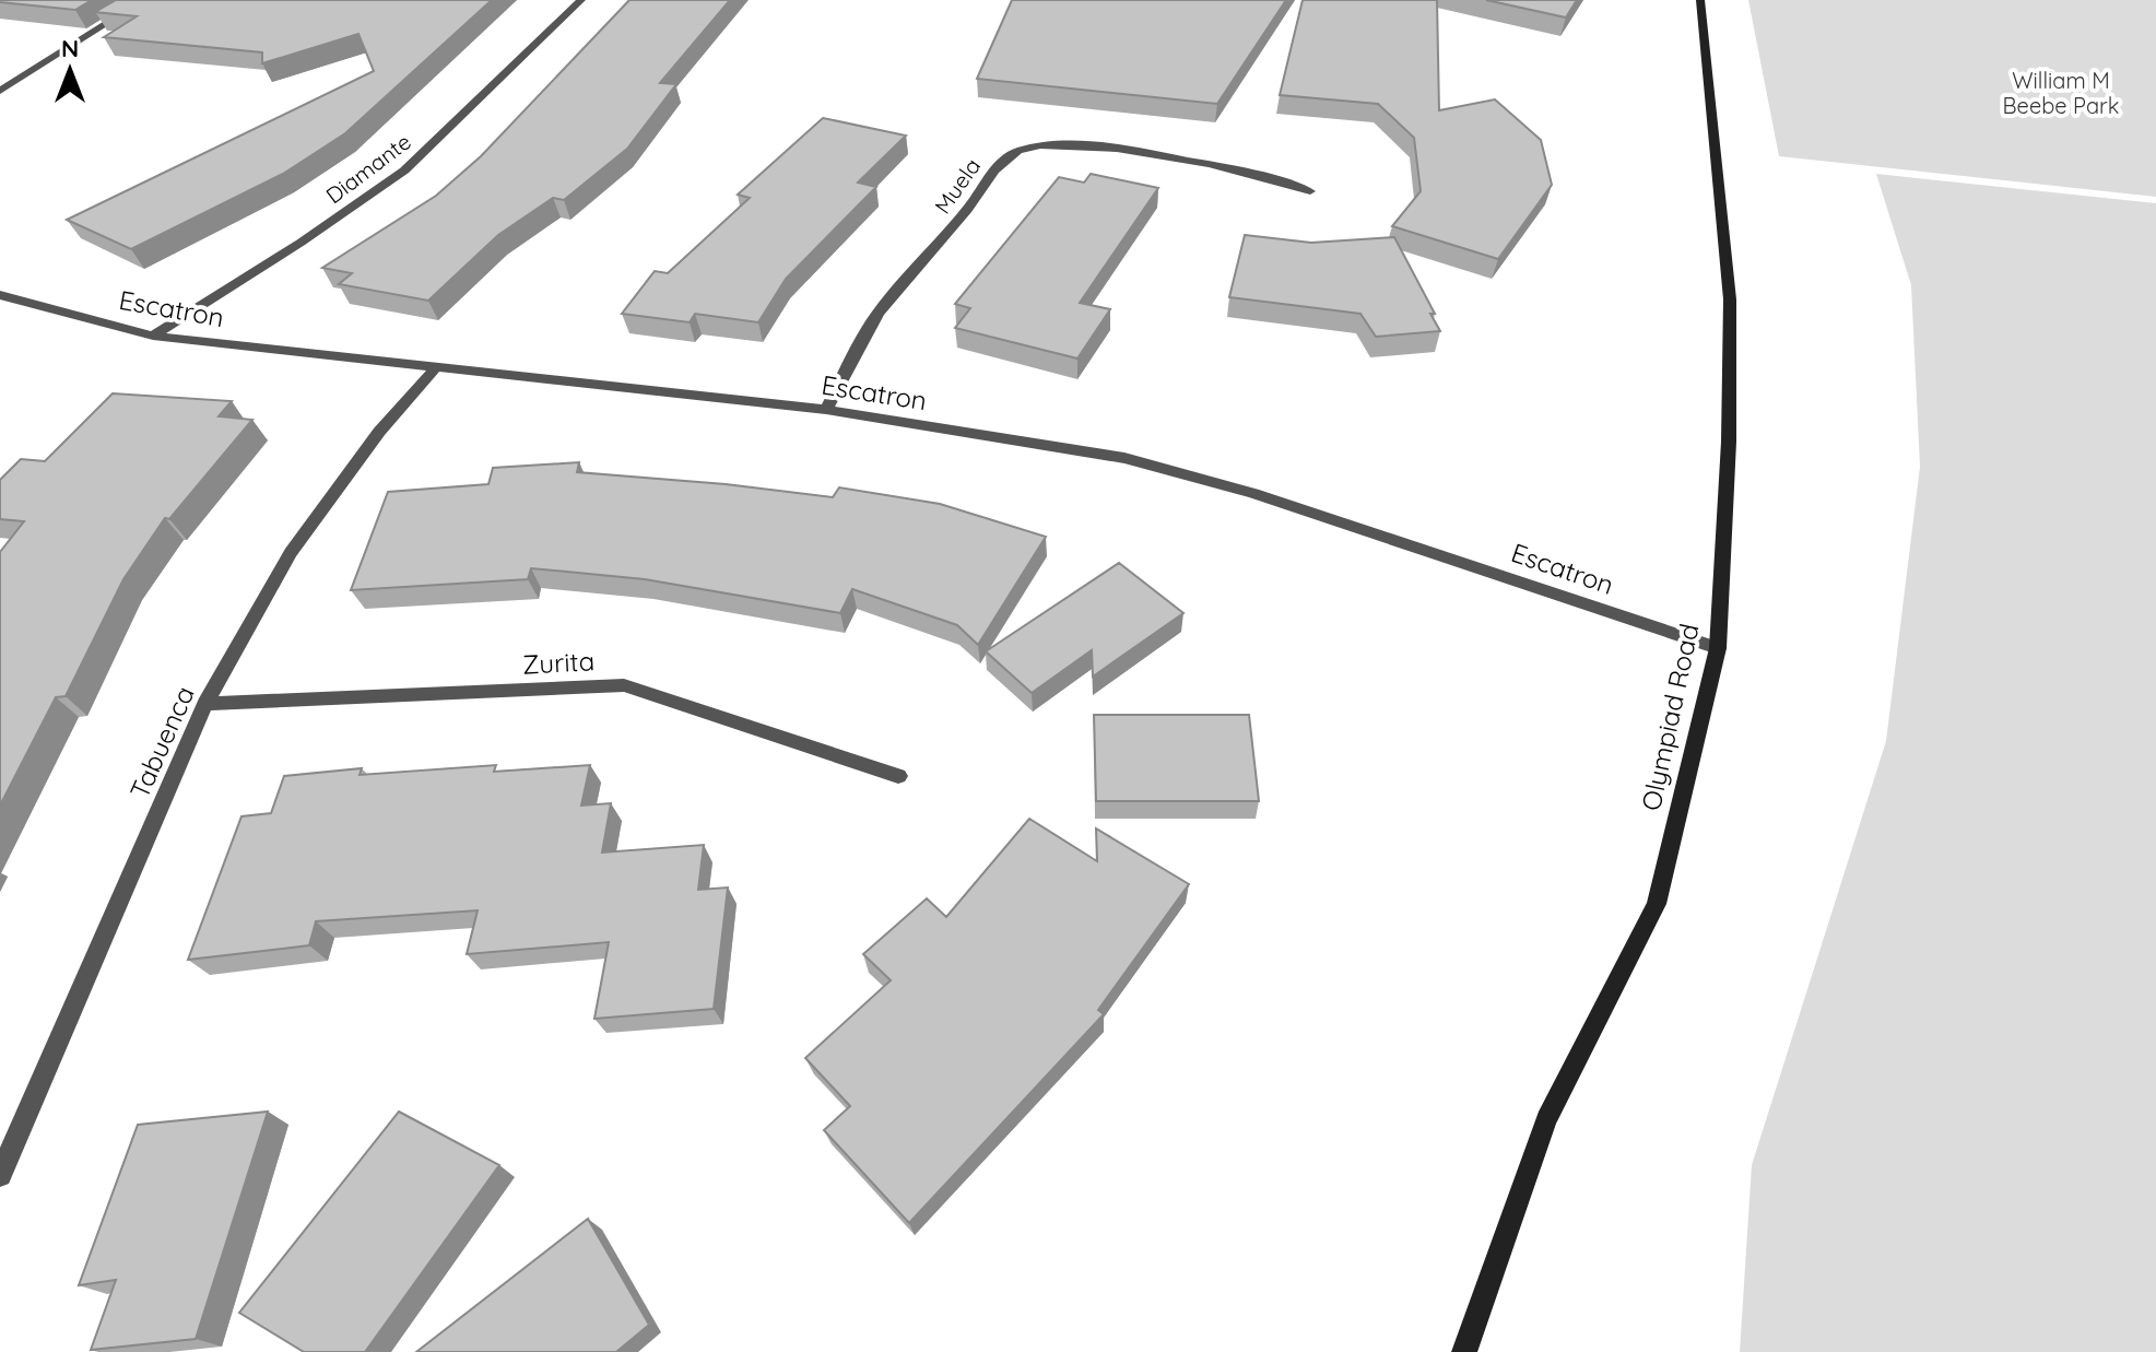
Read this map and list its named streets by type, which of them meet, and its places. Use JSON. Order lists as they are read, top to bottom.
{
  "streets": {
    "main road": ["Olympiad Road"],
    "street": [
      "Diamante",
      "Muela",
      "Escatron",
      "Zurita",
      "Tabuenca"
    ]
  },
  "crossings": [
    ["Diamante", "Escatron"],
    ["Muela", "Escatron"],
    ["Escatron", "Olympiad Road"],
    ["Escatron", "Tabuenca"],
    ["Zurita", "Tabuenca"]
  ],
  "parks": ["William M Beebe Park"],
  "north": "top"
}
